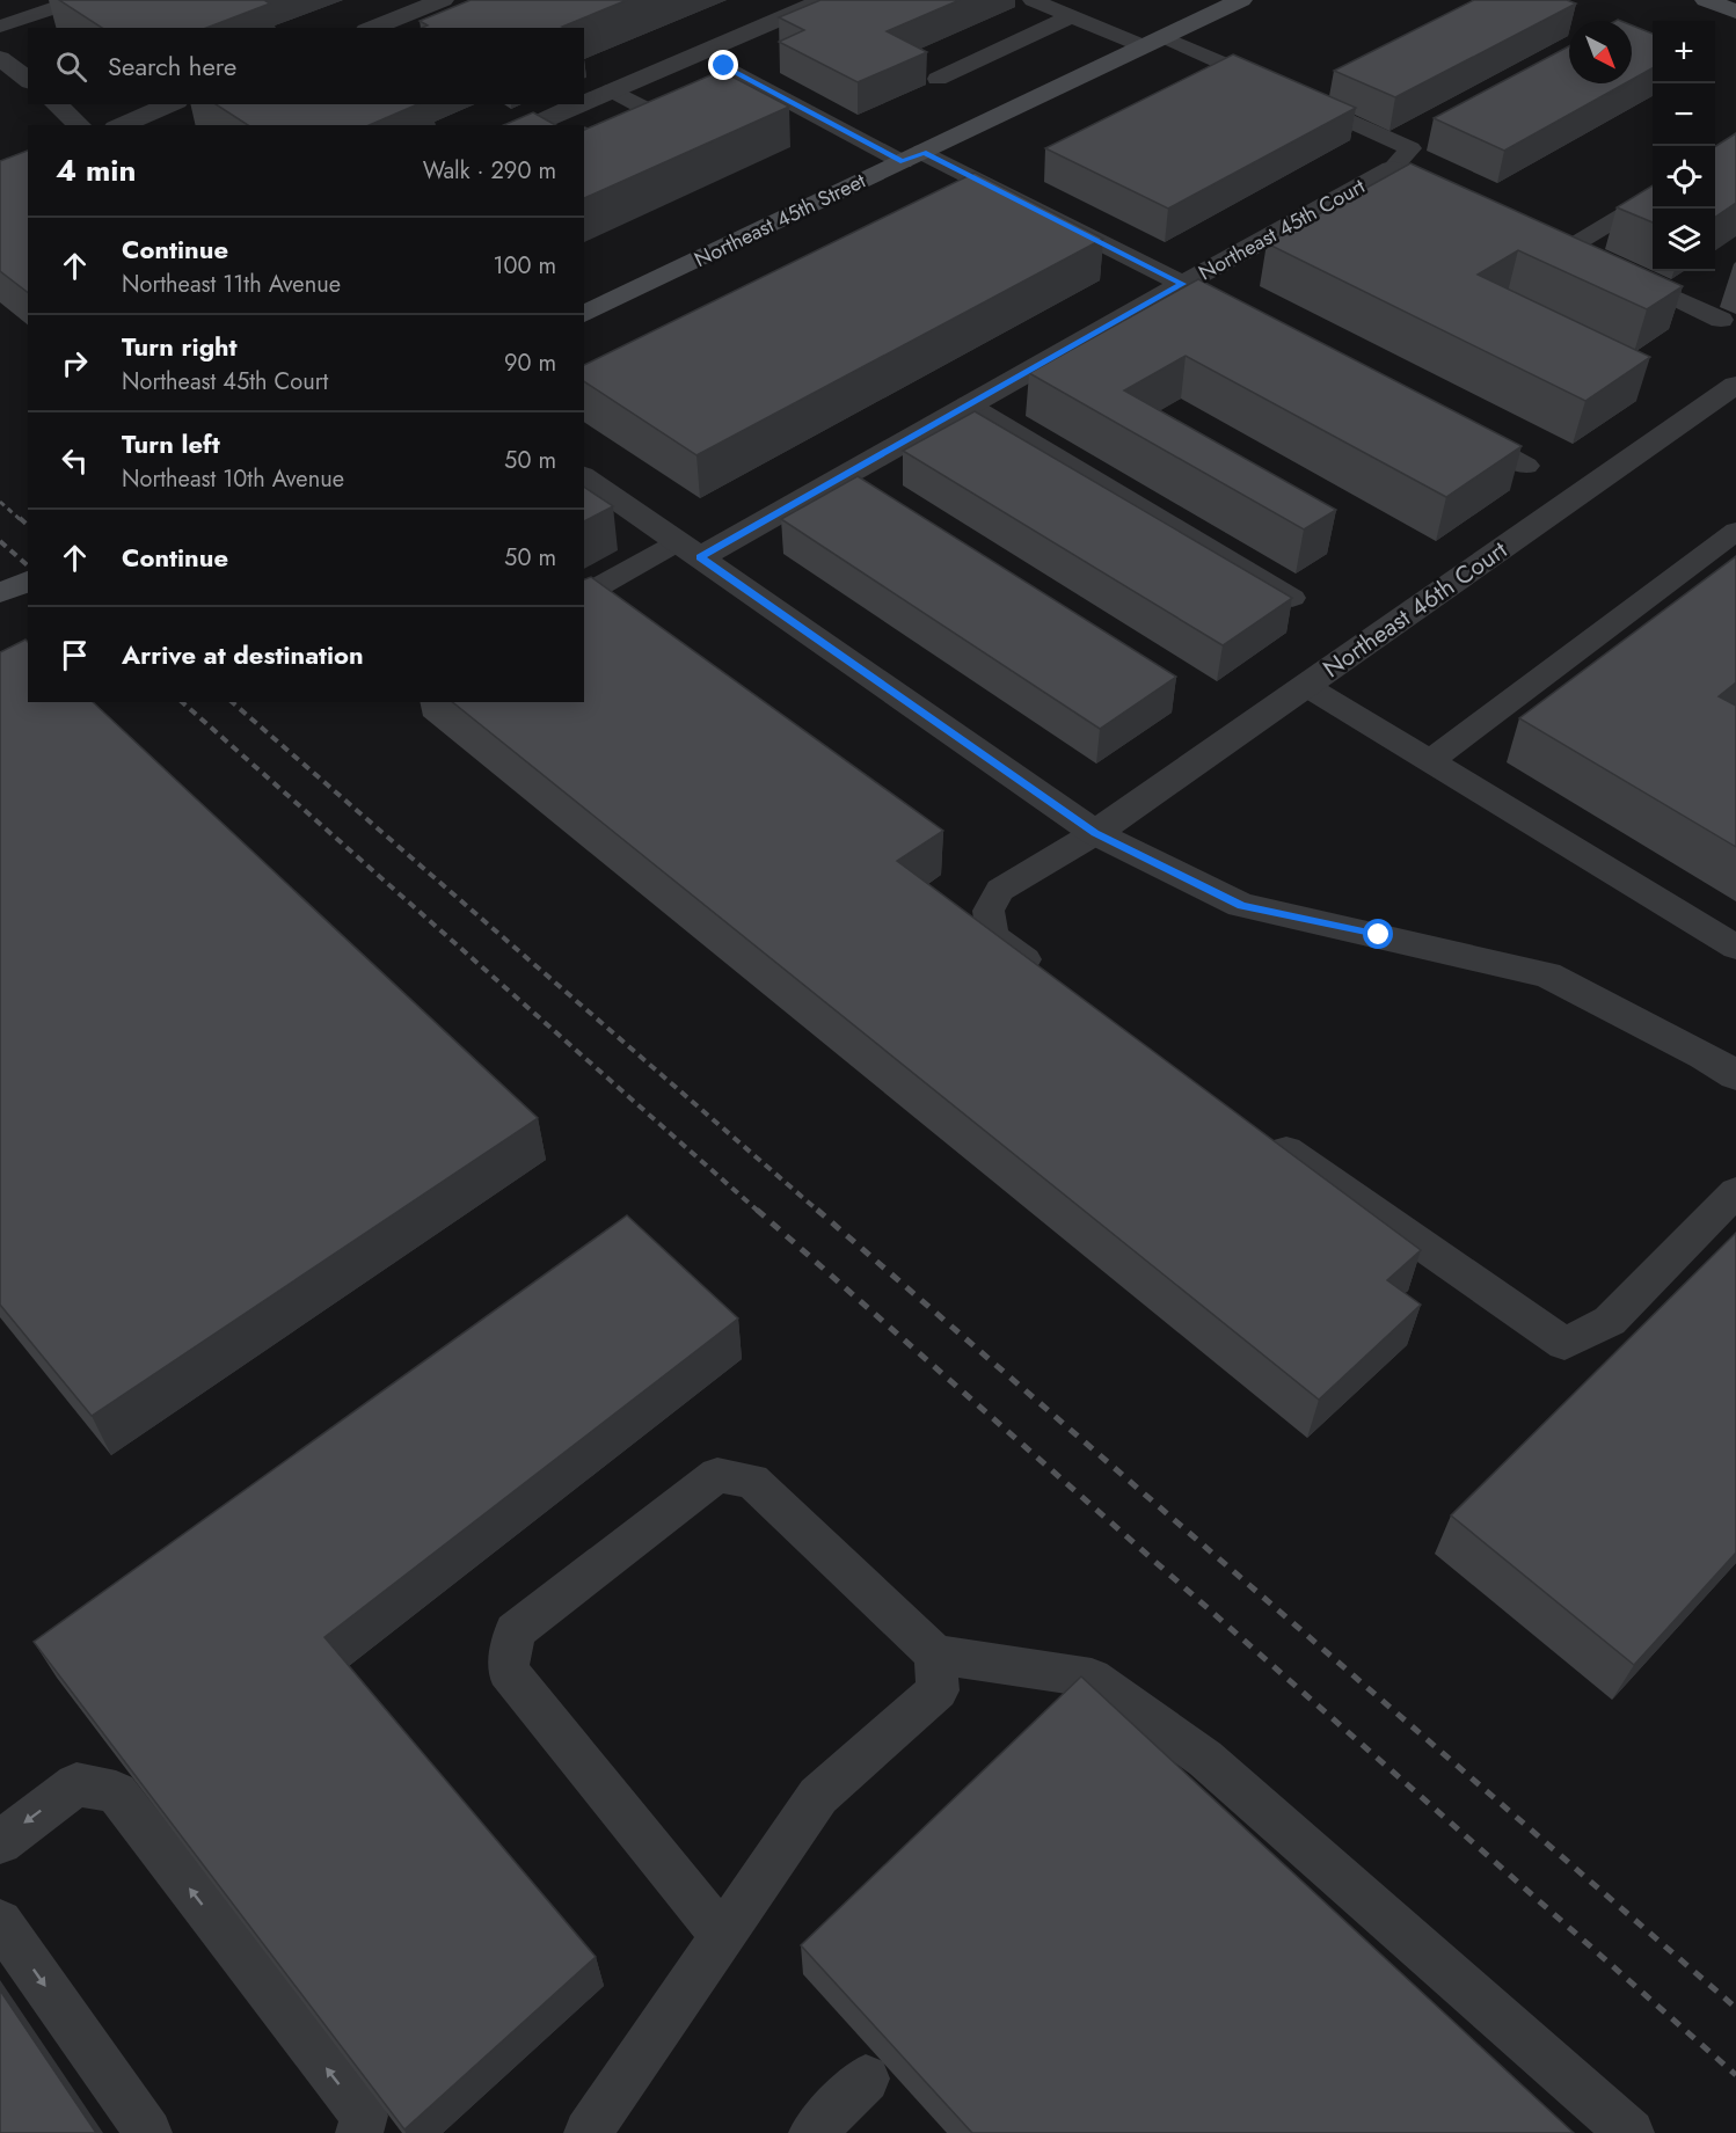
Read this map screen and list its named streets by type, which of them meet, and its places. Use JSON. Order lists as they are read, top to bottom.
{
  "streets": {
    "street": ["Northeast 45th Street", "Northeast 45th Court", "Northeast 46th Court"]
  },
  "north": "bottom right",
  "page": {
    "map_buttons": ["+", "−"],
    "search": "Search here",
    "heading": ["4 min", "Walk · 290 m"],
    "list": [
      ["Continue", "Northeast 11th Avenue", "100 m"],
      ["Turn right", "Northeast 45th Court", "90 m"],
      ["Turn left", "Northeast 10th Avenue", "50 m"],
      ["Continue", "50 m"],
      "Arrive at destination"
    ]
  }
}
